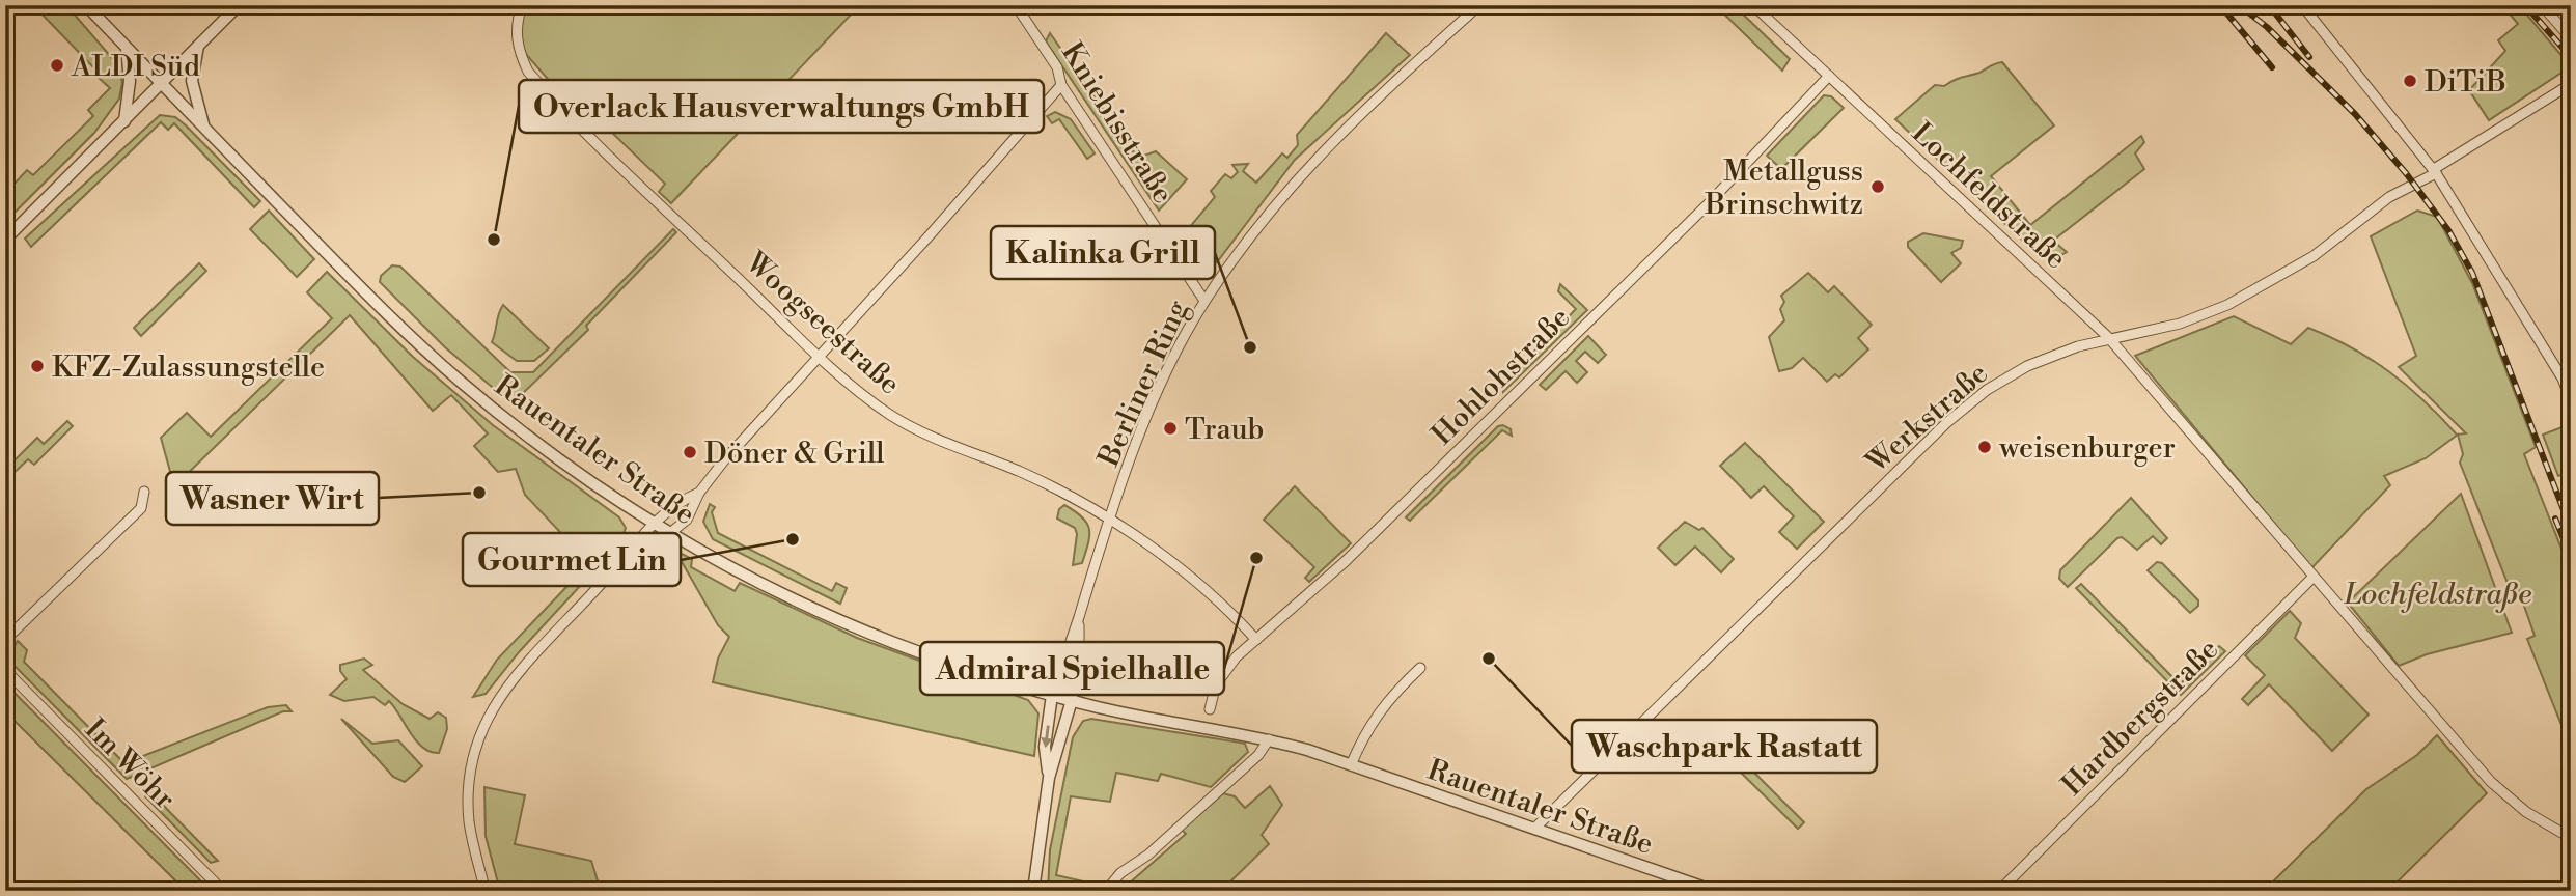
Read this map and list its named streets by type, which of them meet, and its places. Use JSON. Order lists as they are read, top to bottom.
{
  "streets": {
    "street": [
      "Kniebisstraße",
      "Lochfeldstraße",
      "Woogseestraße",
      "Hohlohstraße",
      "Berliner Ring",
      "Werkstraße",
      "Rauentaler Straße",
      "Hardbergstraße",
      "Im Wöhr"
    ]
  },
  "crossings": [
    ["Kniebisstraße", "Berliner Ring"],
    ["Lochfeldstraße", "Hohlohstraße"],
    ["Lochfeldstraße", "Werkstraße"],
    ["Lochfeldstraße", "Hardbergstraße"],
    ["Woogseestraße", "Hohlohstraße"],
    ["Woogseestraße", "Berliner Ring"],
    ["Berliner Ring", "Rauentaler Straße"],
    ["Werkstraße", "Rauentaler Straße"]
  ],
  "parks": ["Lochfeldstraße"],
  "places": [
    "ALDI Süd",
    "DiTiB",
    "Metallguss Brinschwitz",
    "Overlack Hausverwaltungs GmbH",
    "Kalinka Grill",
    "KFZ-Zulassungstelle",
    "Traub",
    "weisenburger",
    "Döner & Grill",
    "Wasner Wirt",
    "Gourmet Lin",
    "Admiral Spielhalle",
    "Waschpark Rastatt"
  ]
}
